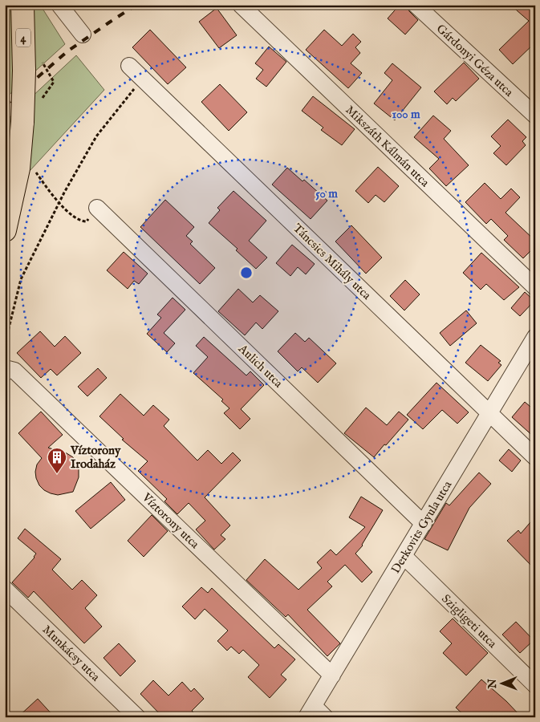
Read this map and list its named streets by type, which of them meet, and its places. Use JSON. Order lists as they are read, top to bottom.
{
  "streets": {
    "main road": ["4"],
    "street": [
      "Gárdonyi Géza utca",
      "Mikszáth Kálmán utca",
      "Táncsics Mihály utca",
      "Aulich utca",
      "Víztorony utca",
      "Derkovits Gyula utca",
      "Szigligeti utca",
      "Munkácsy utca"
    ]
  },
  "crossings": [
    ["Táncsics Mihály utca", "Derkovits Gyula utca"],
    ["Aulich utca", "Derkovits Gyula utca"],
    ["Víztorony utca", "Derkovits Gyula utca"],
    ["Derkovits Gyula utca", "Szigligeti utca"]
  ],
  "places": {
    "building": ["Víztorony Irodaház"]
  },
  "north": "left",
  "rings": ["100 m", "50 m"]
}
